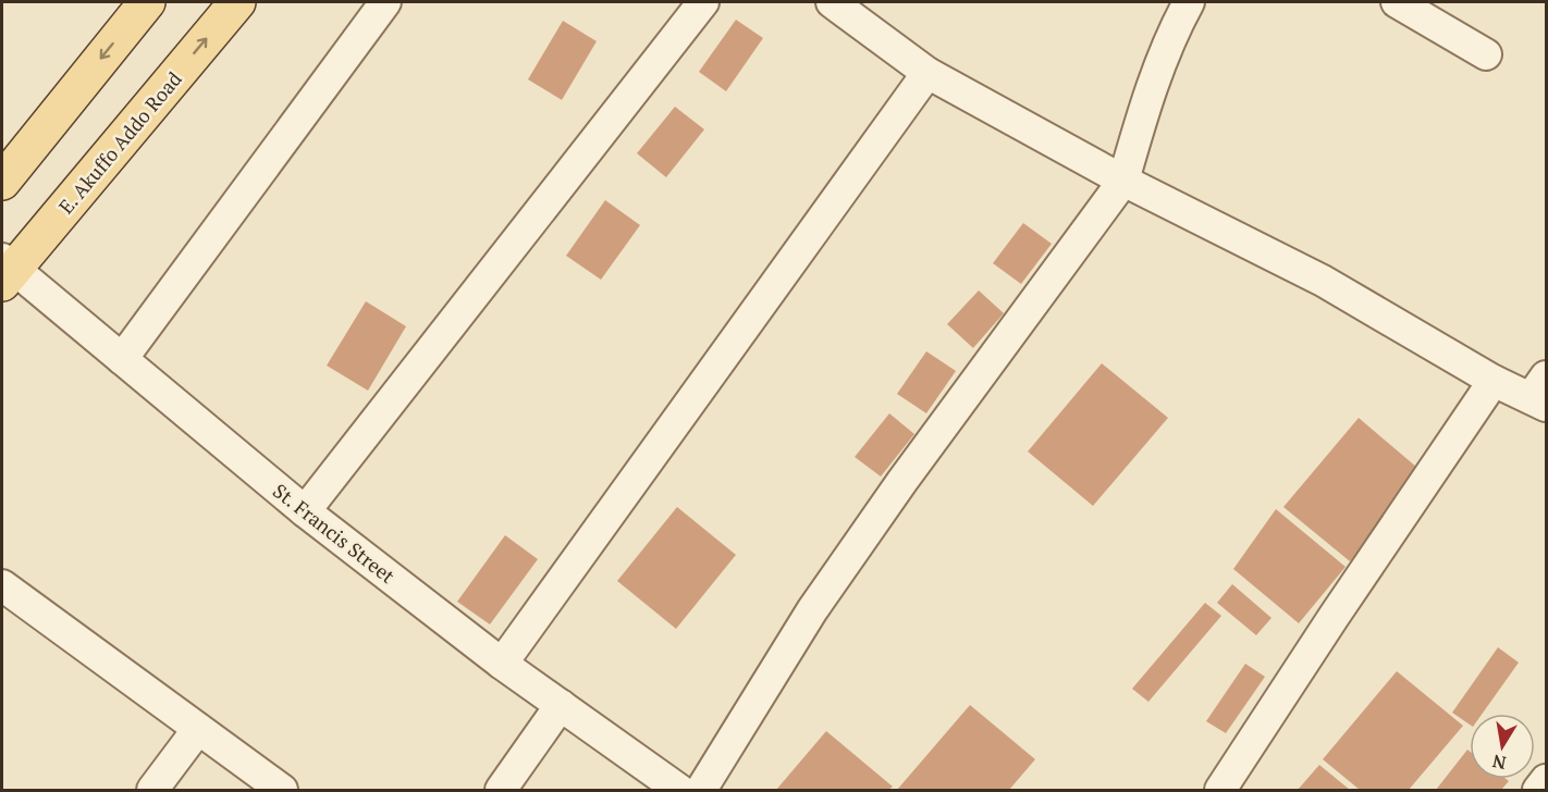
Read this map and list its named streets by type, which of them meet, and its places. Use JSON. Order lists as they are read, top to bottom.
{
  "streets": {
    "main road": ["E. Akuffo Addo Road"],
    "street": ["St. Francis Street"]
  },
  "crossings": [
    ["E. Akuffo Addo Road", "St. Francis Street"]
  ],
  "north": "bottom"
}
